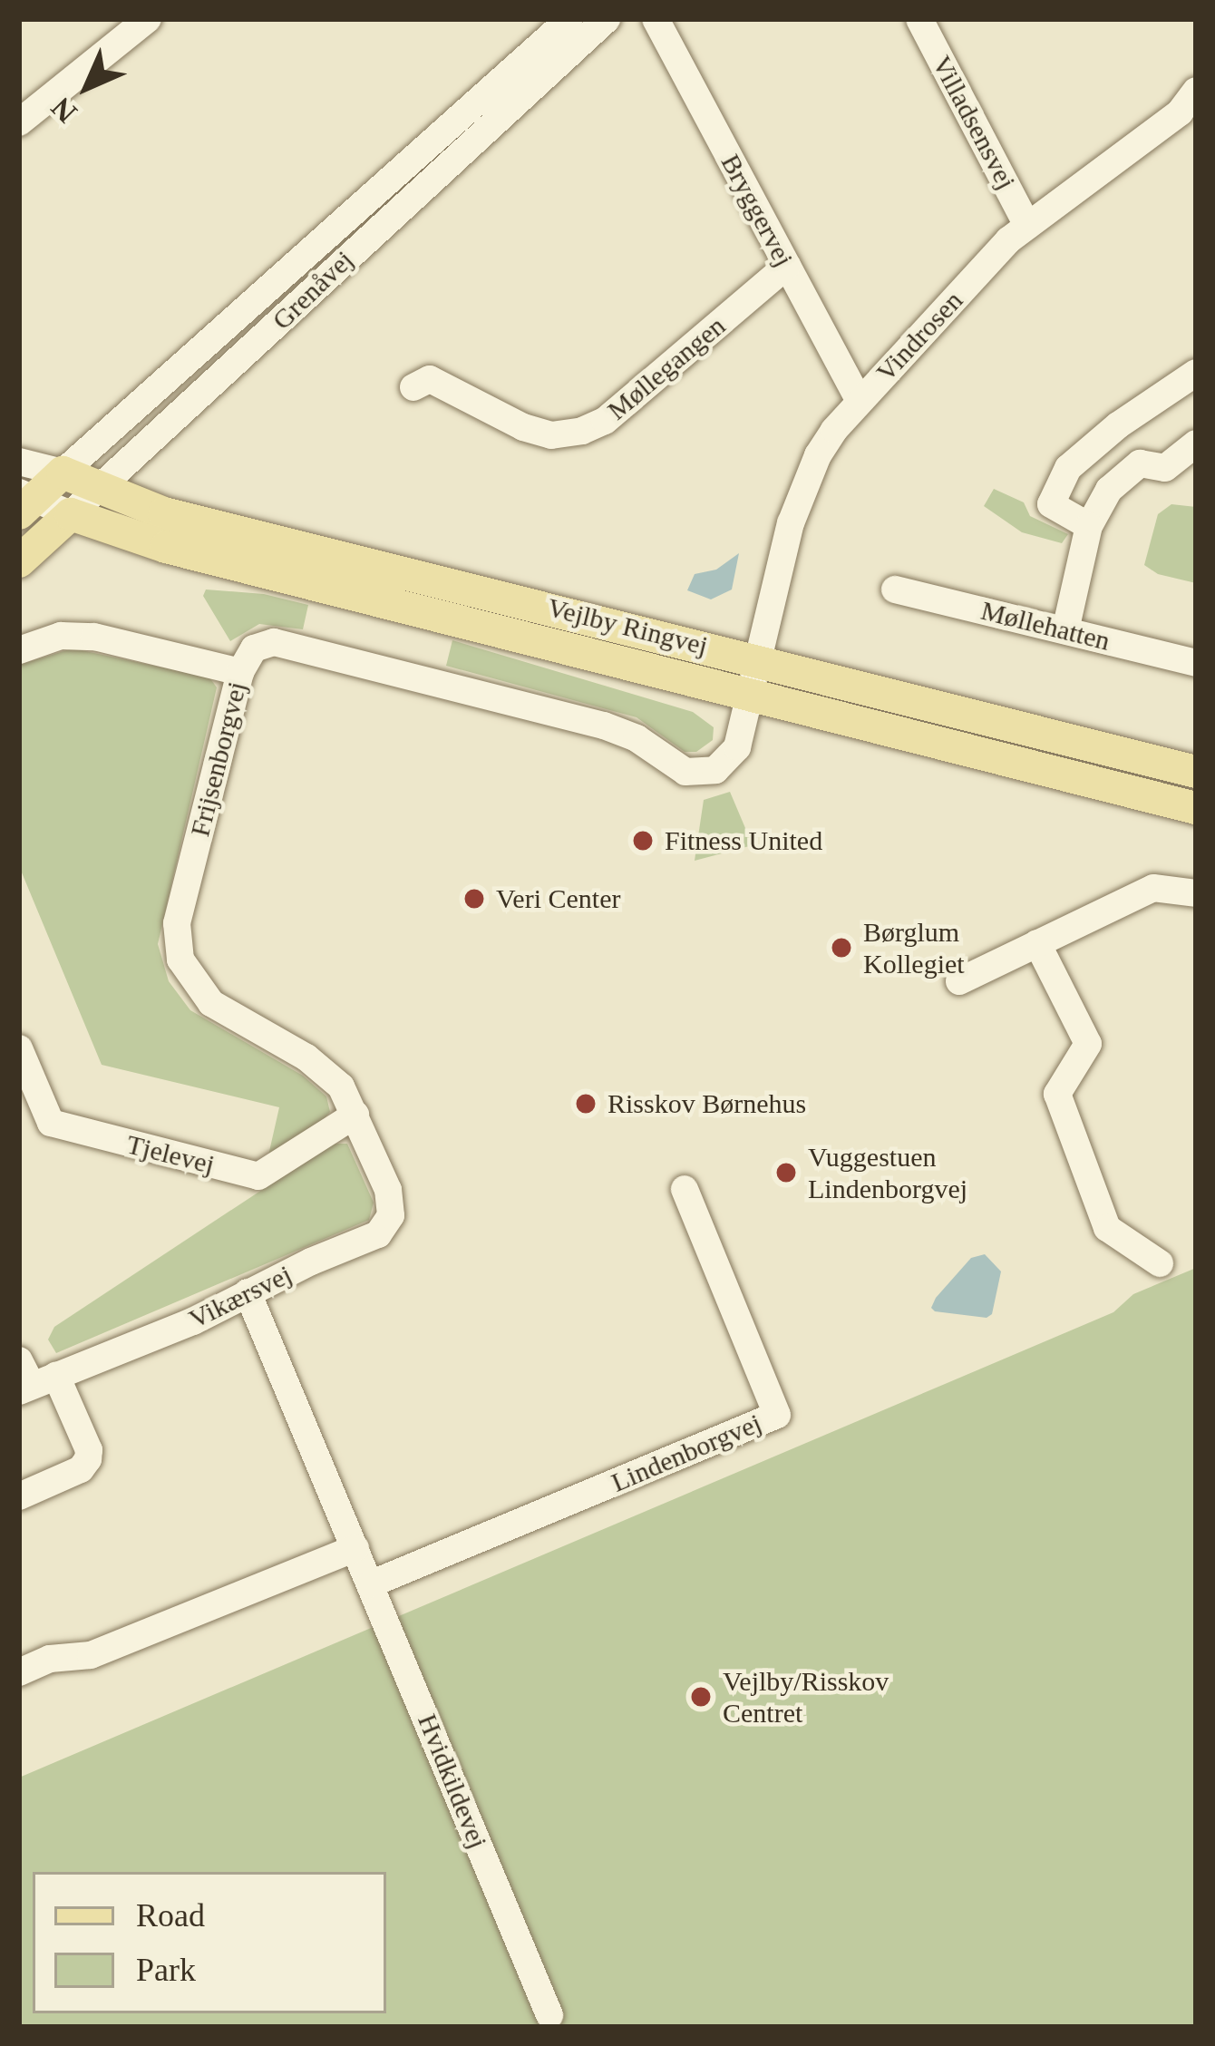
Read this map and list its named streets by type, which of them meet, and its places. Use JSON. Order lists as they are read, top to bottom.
{
  "streets": {
    "main road": ["Grenåvej", "Vejlby Ringvej"],
    "street": [
      "Villadsensvej",
      "Bryggervej",
      "Vindrosen",
      "Møllegangen",
      "Møllehatten",
      "Frijsenborgvej",
      "Tjelevej",
      "Vikærsvej",
      "Lindenborgvej",
      "Hvidkildevej"
    ]
  },
  "crossings": [
    ["Villadsensvej", "Vindrosen"],
    ["Bryggervej", "Vindrosen"],
    ["Bryggervej", "Møllegangen"],
    ["Grenåvej", "Vejlby Ringvej"],
    ["Vindrosen", "Vejlby Ringvej"],
    ["Vindrosen", "Frijsenborgvej"],
    ["Vejlby Ringvej", "Frijsenborgvej"],
    ["Frijsenborgvej", "Tjelevej"],
    ["Frijsenborgvej", "Vikærsvej"],
    ["Vikærsvej", "Hvidkildevej"],
    ["Lindenborgvej", "Hvidkildevej"]
  ],
  "places": [
    "Fitness United",
    "Veri Center",
    "Børglum Kollegiet",
    "Risskov Børnehus",
    "Vuggestuen Lindenborgvej",
    "Vejlby/Risskov Centret"
  ],
  "legend": ["Road", "Park"],
  "north": "bottom left"
}
